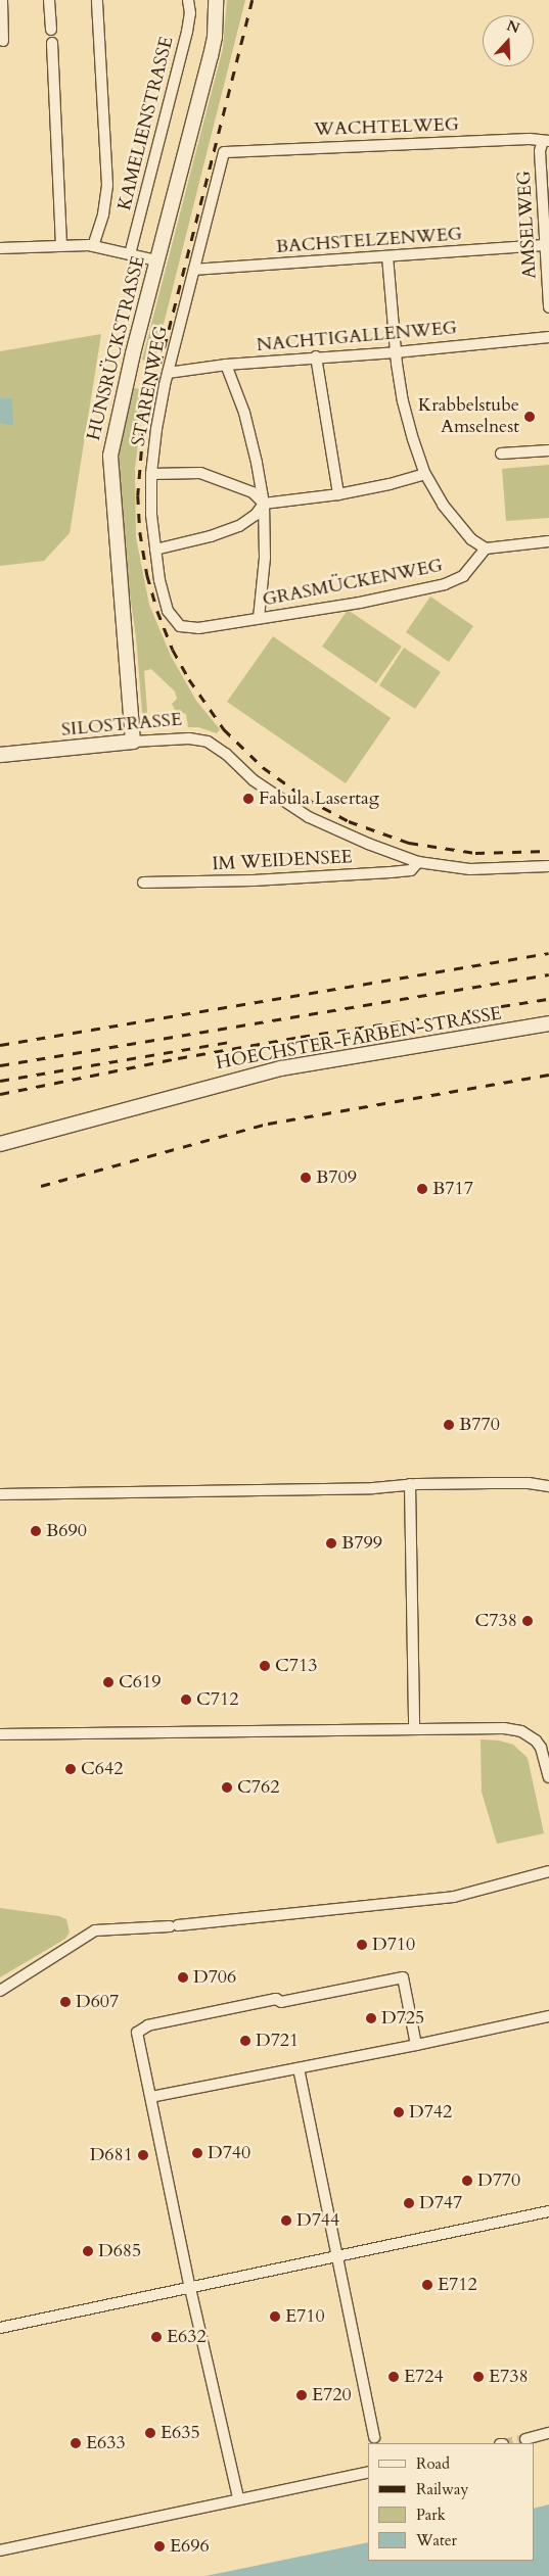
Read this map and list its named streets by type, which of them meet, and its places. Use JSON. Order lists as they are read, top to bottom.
{
  "streets": {
    "main road": ["HUNSRÜCKSTRASSE", "SILOSTRASSE", "HOECHSTER-FARBEN-STRASSE"],
    "street": [
      "KAMELIENSTRASSE",
      "WACHTELWEG",
      "AMSELWEG",
      "BACHSTELZENWEG",
      "NACHTIGALLENWEG",
      "STARENWEG",
      "GRASMÜCKENWEG",
      "IM WEIDENSEE"
    ]
  },
  "crossings": [
    ["WACHTELWEG", "AMSELWEG"],
    ["WACHTELWEG", "STARENWEG"],
    ["AMSELWEG", "BACHSTELZENWEG"],
    ["BACHSTELZENWEG", "STARENWEG"],
    ["NACHTIGALLENWEG", "STARENWEG"],
    ["HUNSRÜCKSTRASSE", "SILOSTRASSE"],
    ["STARENWEG", "GRASMÜCKENWEG"],
    ["SILOSTRASSE", "IM WEIDENSEE"]
  ],
  "places": [
    "Krabbelstube Amselnest",
    "Fabula Lasertag",
    "B709",
    "B717",
    "B770",
    "B690",
    "B799",
    "C738",
    "C713",
    "C619",
    "C712",
    "C642",
    "C762",
    "D710",
    "D706",
    "D607",
    "D725",
    "D721",
    "D742",
    "D740",
    "D681",
    "D770",
    "D747",
    "D744",
    "D685",
    "E712",
    "E710",
    "E632",
    "E724",
    "E738",
    "E720",
    "E635",
    "E633",
    "E696"
  ],
  "legend": [
    "Road",
    "Railway",
    "Park",
    "Water"
  ],
  "north": "top"
}
